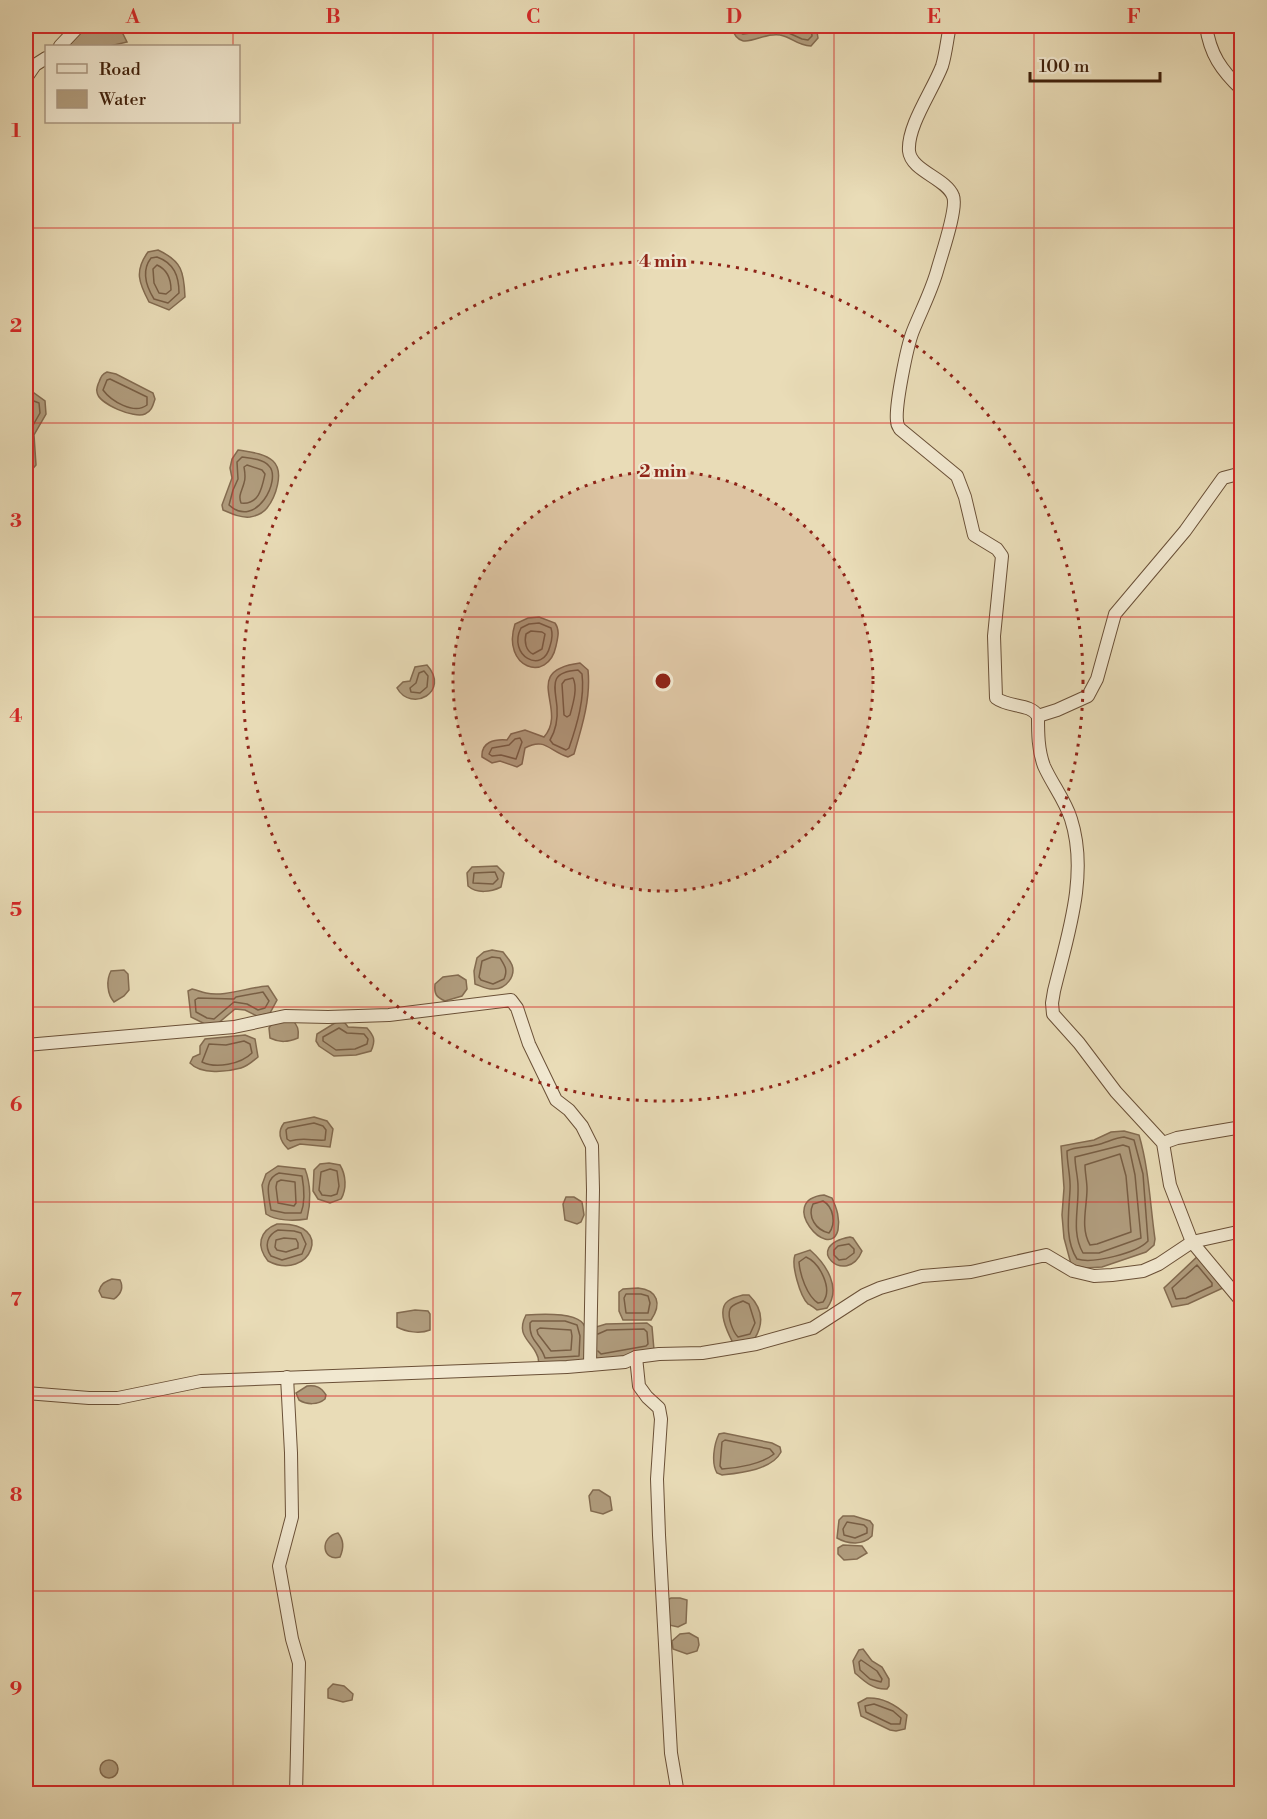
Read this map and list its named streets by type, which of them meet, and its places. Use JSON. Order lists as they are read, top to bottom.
{
  "legend": ["Road", "Water"],
  "scale_bar": "100 m",
  "grid": {
    "columns": [
      "A",
      "B",
      "C",
      "D",
      "E",
      "F"
    ],
    "rows": [
      "1",
      "2",
      "3",
      "4",
      "5",
      "6",
      "7",
      "8",
      "9"
    ]
  },
  "rings": ["4 min", "2 min"]
}
